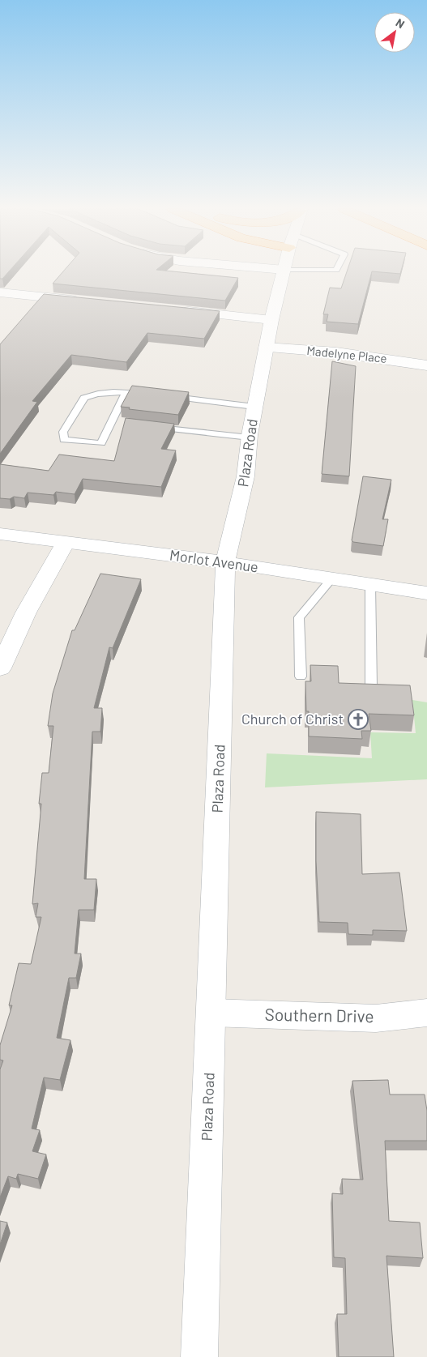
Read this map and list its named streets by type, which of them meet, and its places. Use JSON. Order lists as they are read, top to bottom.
{
  "streets": {
    "street": [
      "Madelyne Place",
      "Plaza Road",
      "Morlot Avenue",
      "Southern Drive"
    ]
  },
  "crossings": [
    ["Madelyne Place", "Plaza Road"],
    ["Plaza Road", "Morlot Avenue"],
    ["Plaza Road", "Southern Drive"]
  ],
  "places": {
    "church": ["Church of Christ"]
  },
  "north": "top right"
}
